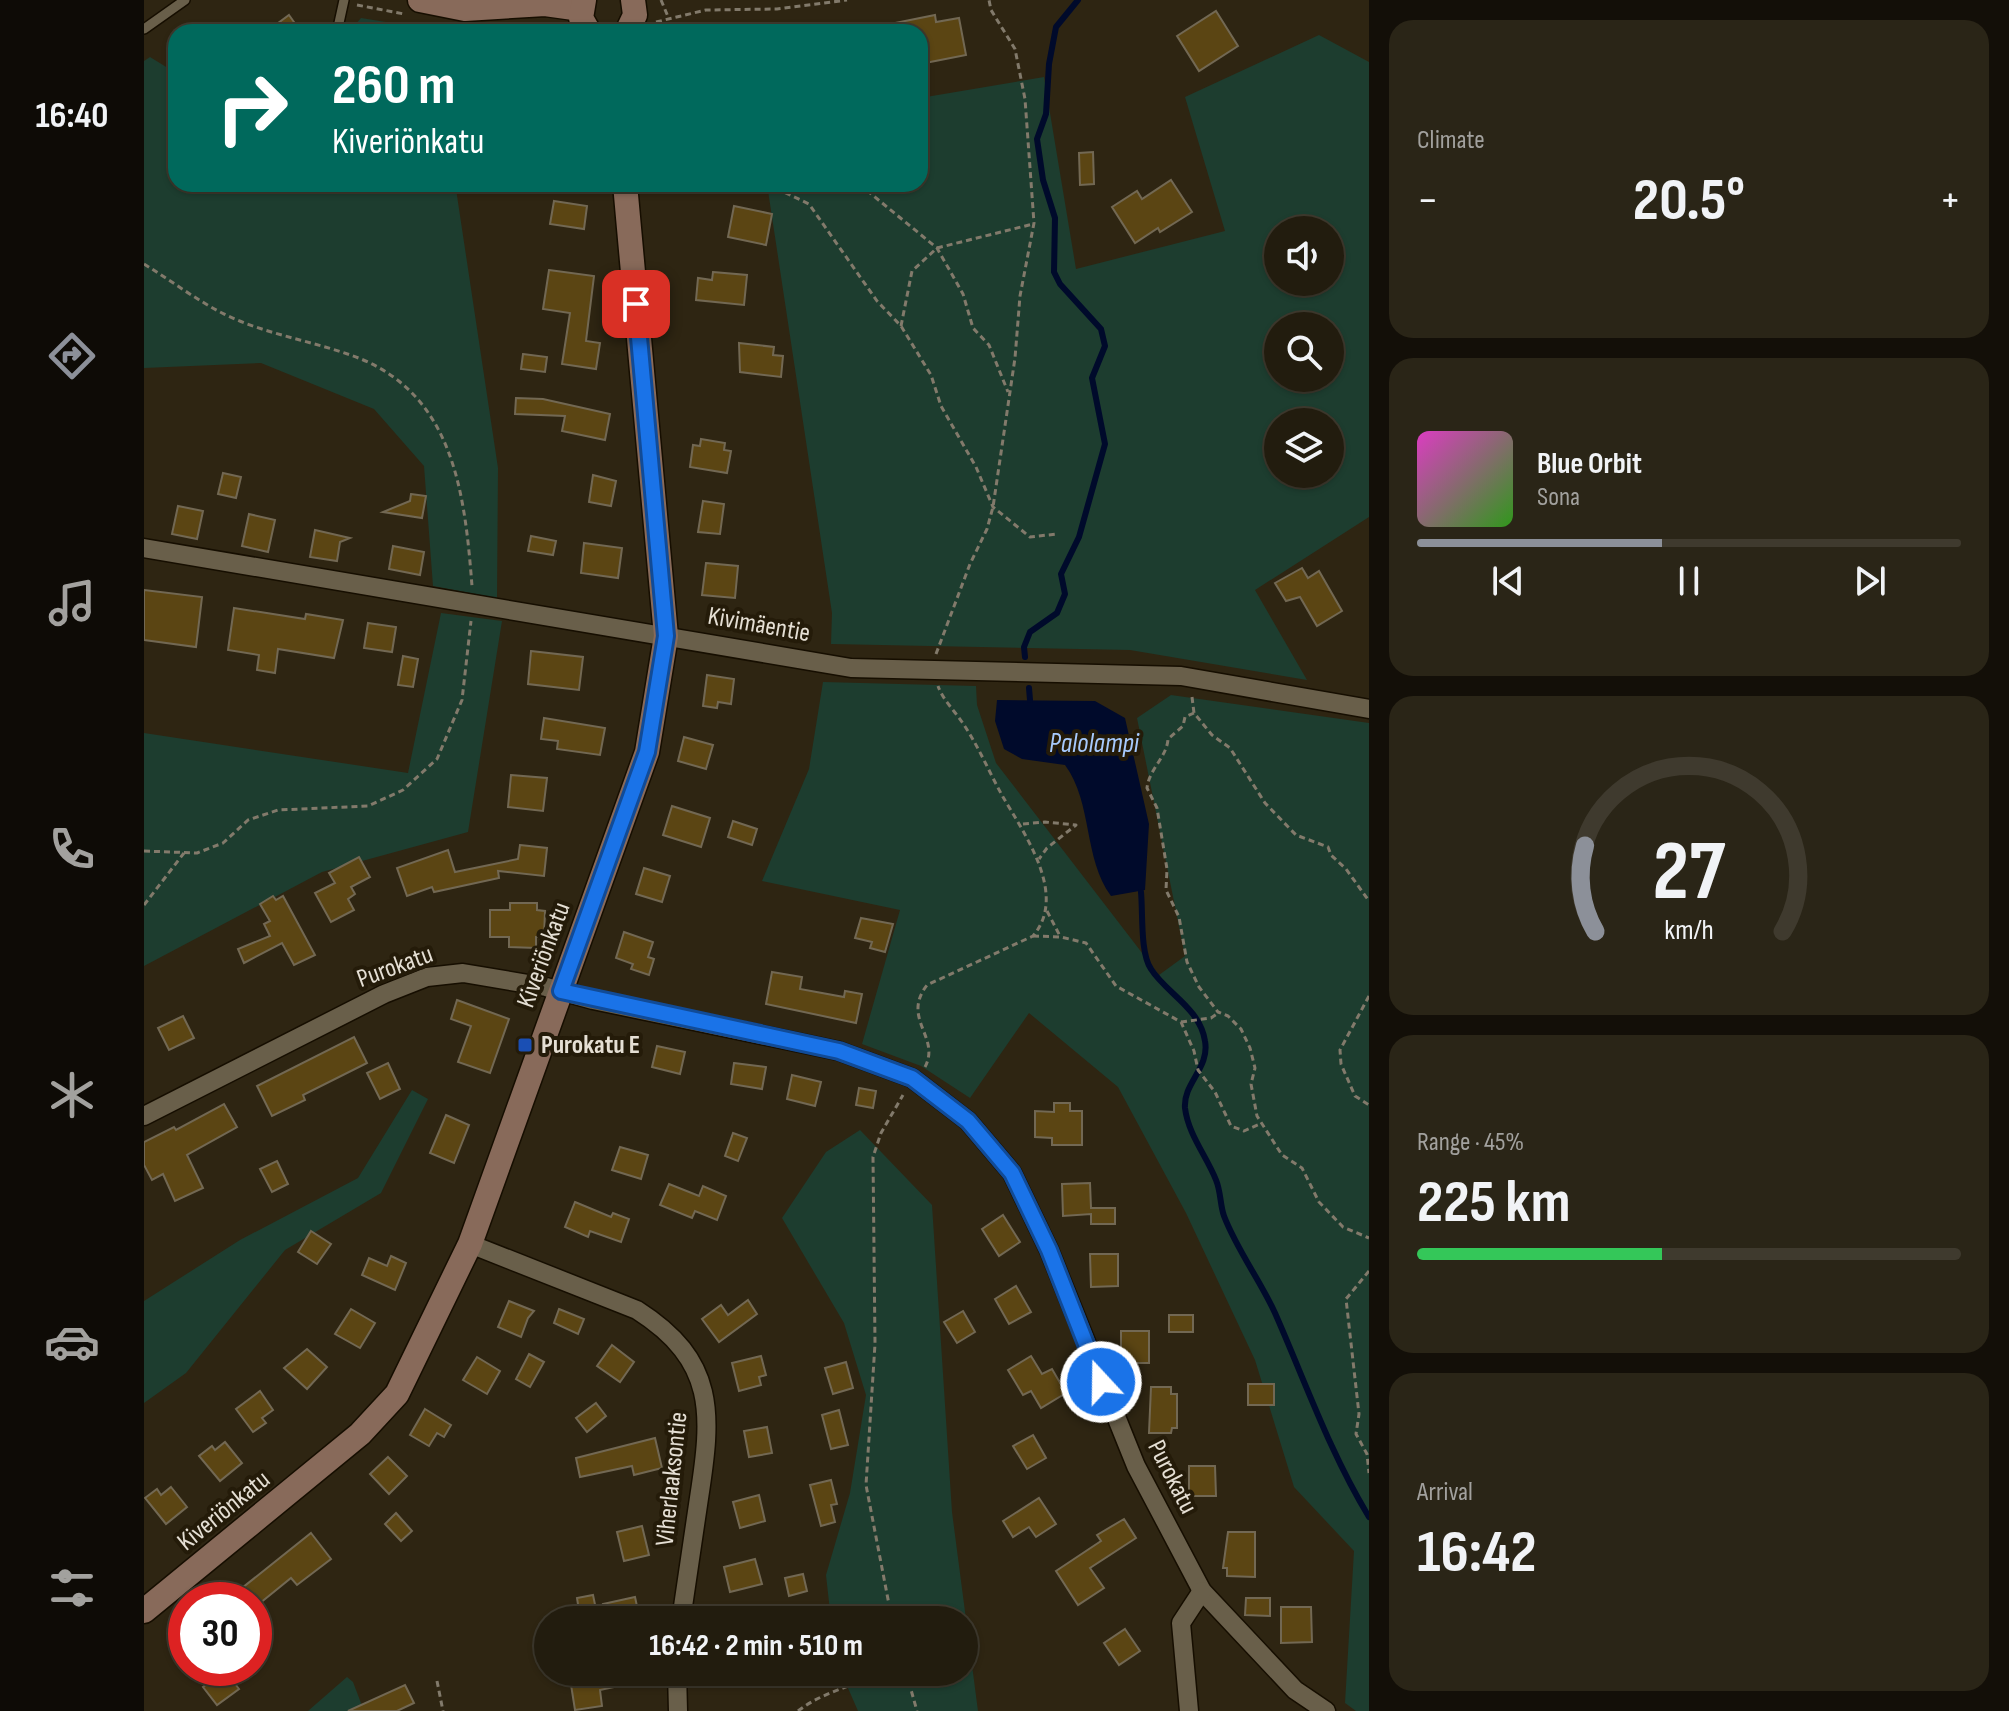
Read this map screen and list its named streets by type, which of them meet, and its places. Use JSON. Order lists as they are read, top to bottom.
{
  "streets": {
    "street": [
      "Kivimäentie",
      "Kiveriönkatu",
      "Purokatu",
      "Viherlaaksontie"
    ]
  },
  "crossings": [
    ["Kivimäentie", "Kiveriönkatu"],
    ["Kiveriönkatu", "Purokatu"],
    ["Kiveriönkatu", "Viherlaaksontie"]
  ],
  "water": ["Palolampi"],
  "places": {
    "transit": ["Purokatu E"]
  },
  "page": {
    "tabs": "16:40",
    "tile": [
      "Climate",
      ["Range · 45%", "225 km"],
      ["Arrival", "16:42"]
    ],
    "turn": ["260 m", "Kiveriönkatu"],
    "heat": ["−", "20.5°", "+"],
    "song": ["Blue Orbit", "Sona"],
    "limit": "30",
    "trip": "16:42 · 2 min · 510 m",
    "gauge": ["27", "km/h"]
  }
}
